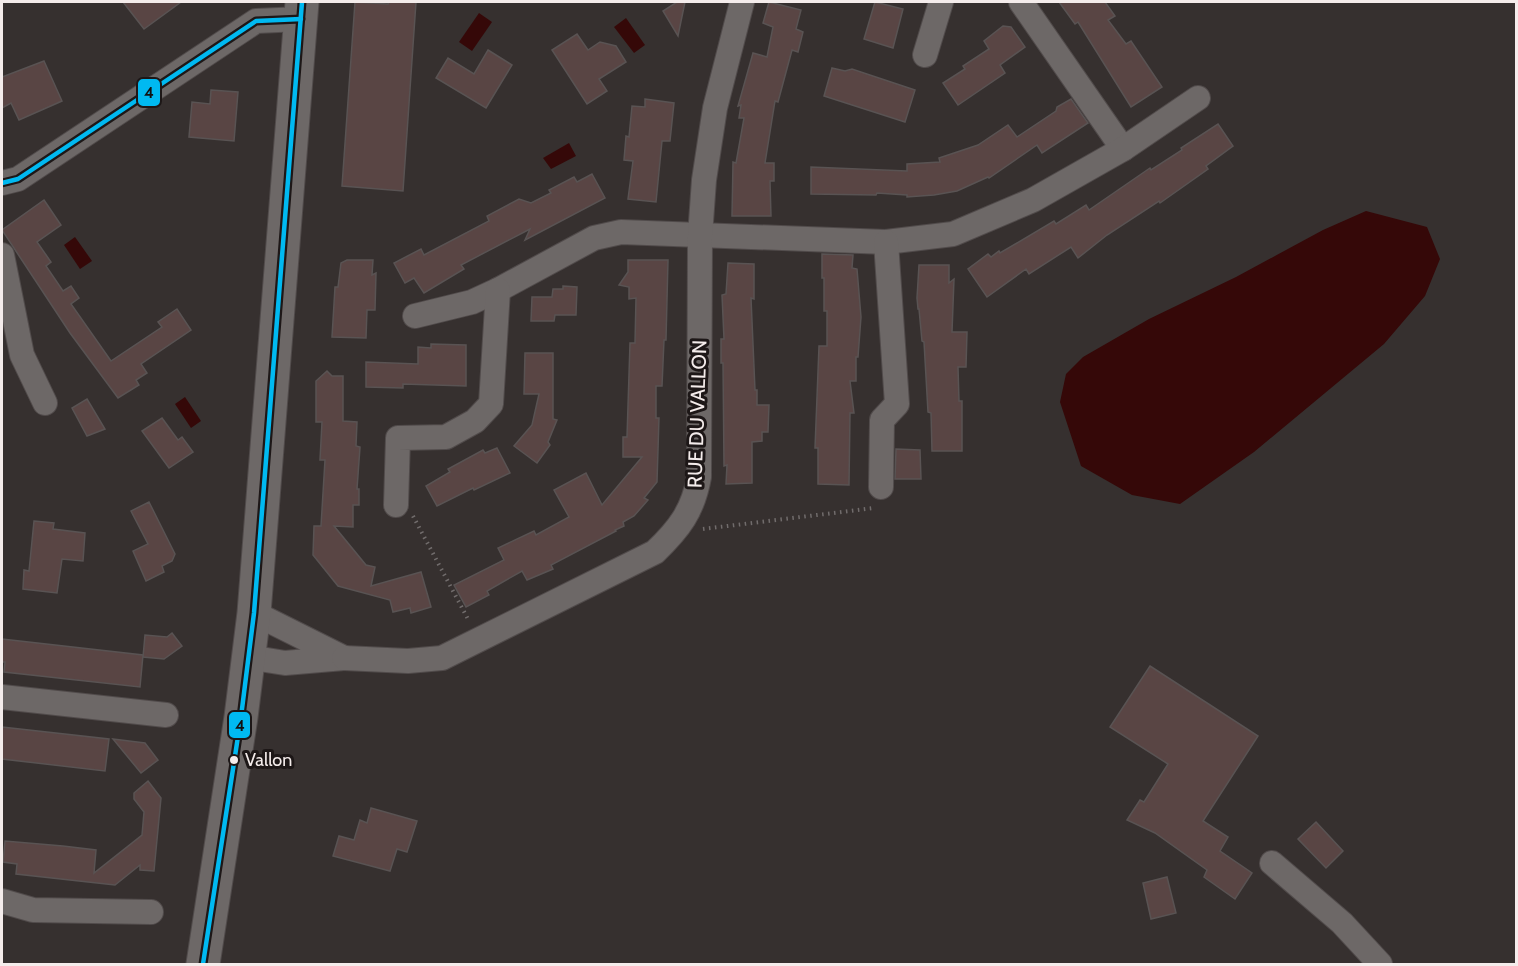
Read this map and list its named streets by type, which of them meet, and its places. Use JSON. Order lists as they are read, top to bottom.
{
  "streets": {
    "street": ["RUE DU VALLON"]
  },
  "places": ["Vallon"],
  "lines": ["transit line 4"]
}
